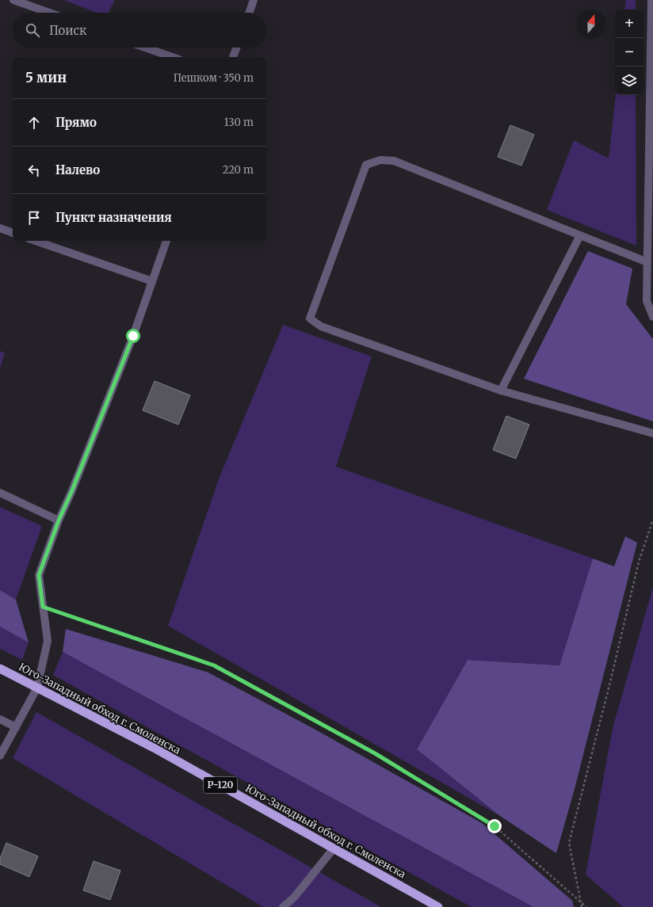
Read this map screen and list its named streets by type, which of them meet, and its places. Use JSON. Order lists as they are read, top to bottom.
{
  "streets": {
    "highway": ["Юго-Западный обход г. Смоленска", "Р-120"]
  },
  "north": "top",
  "page": {
    "map_buttons": ["+", "−"],
    "search": "Поиск",
    "heading": ["5 мин", "Пешком · 350 m"],
    "list": [
      ["Прямо", "130 m"],
      ["Налево", "220 m"],
      "Пункт назначения"
    ]
  }
}
